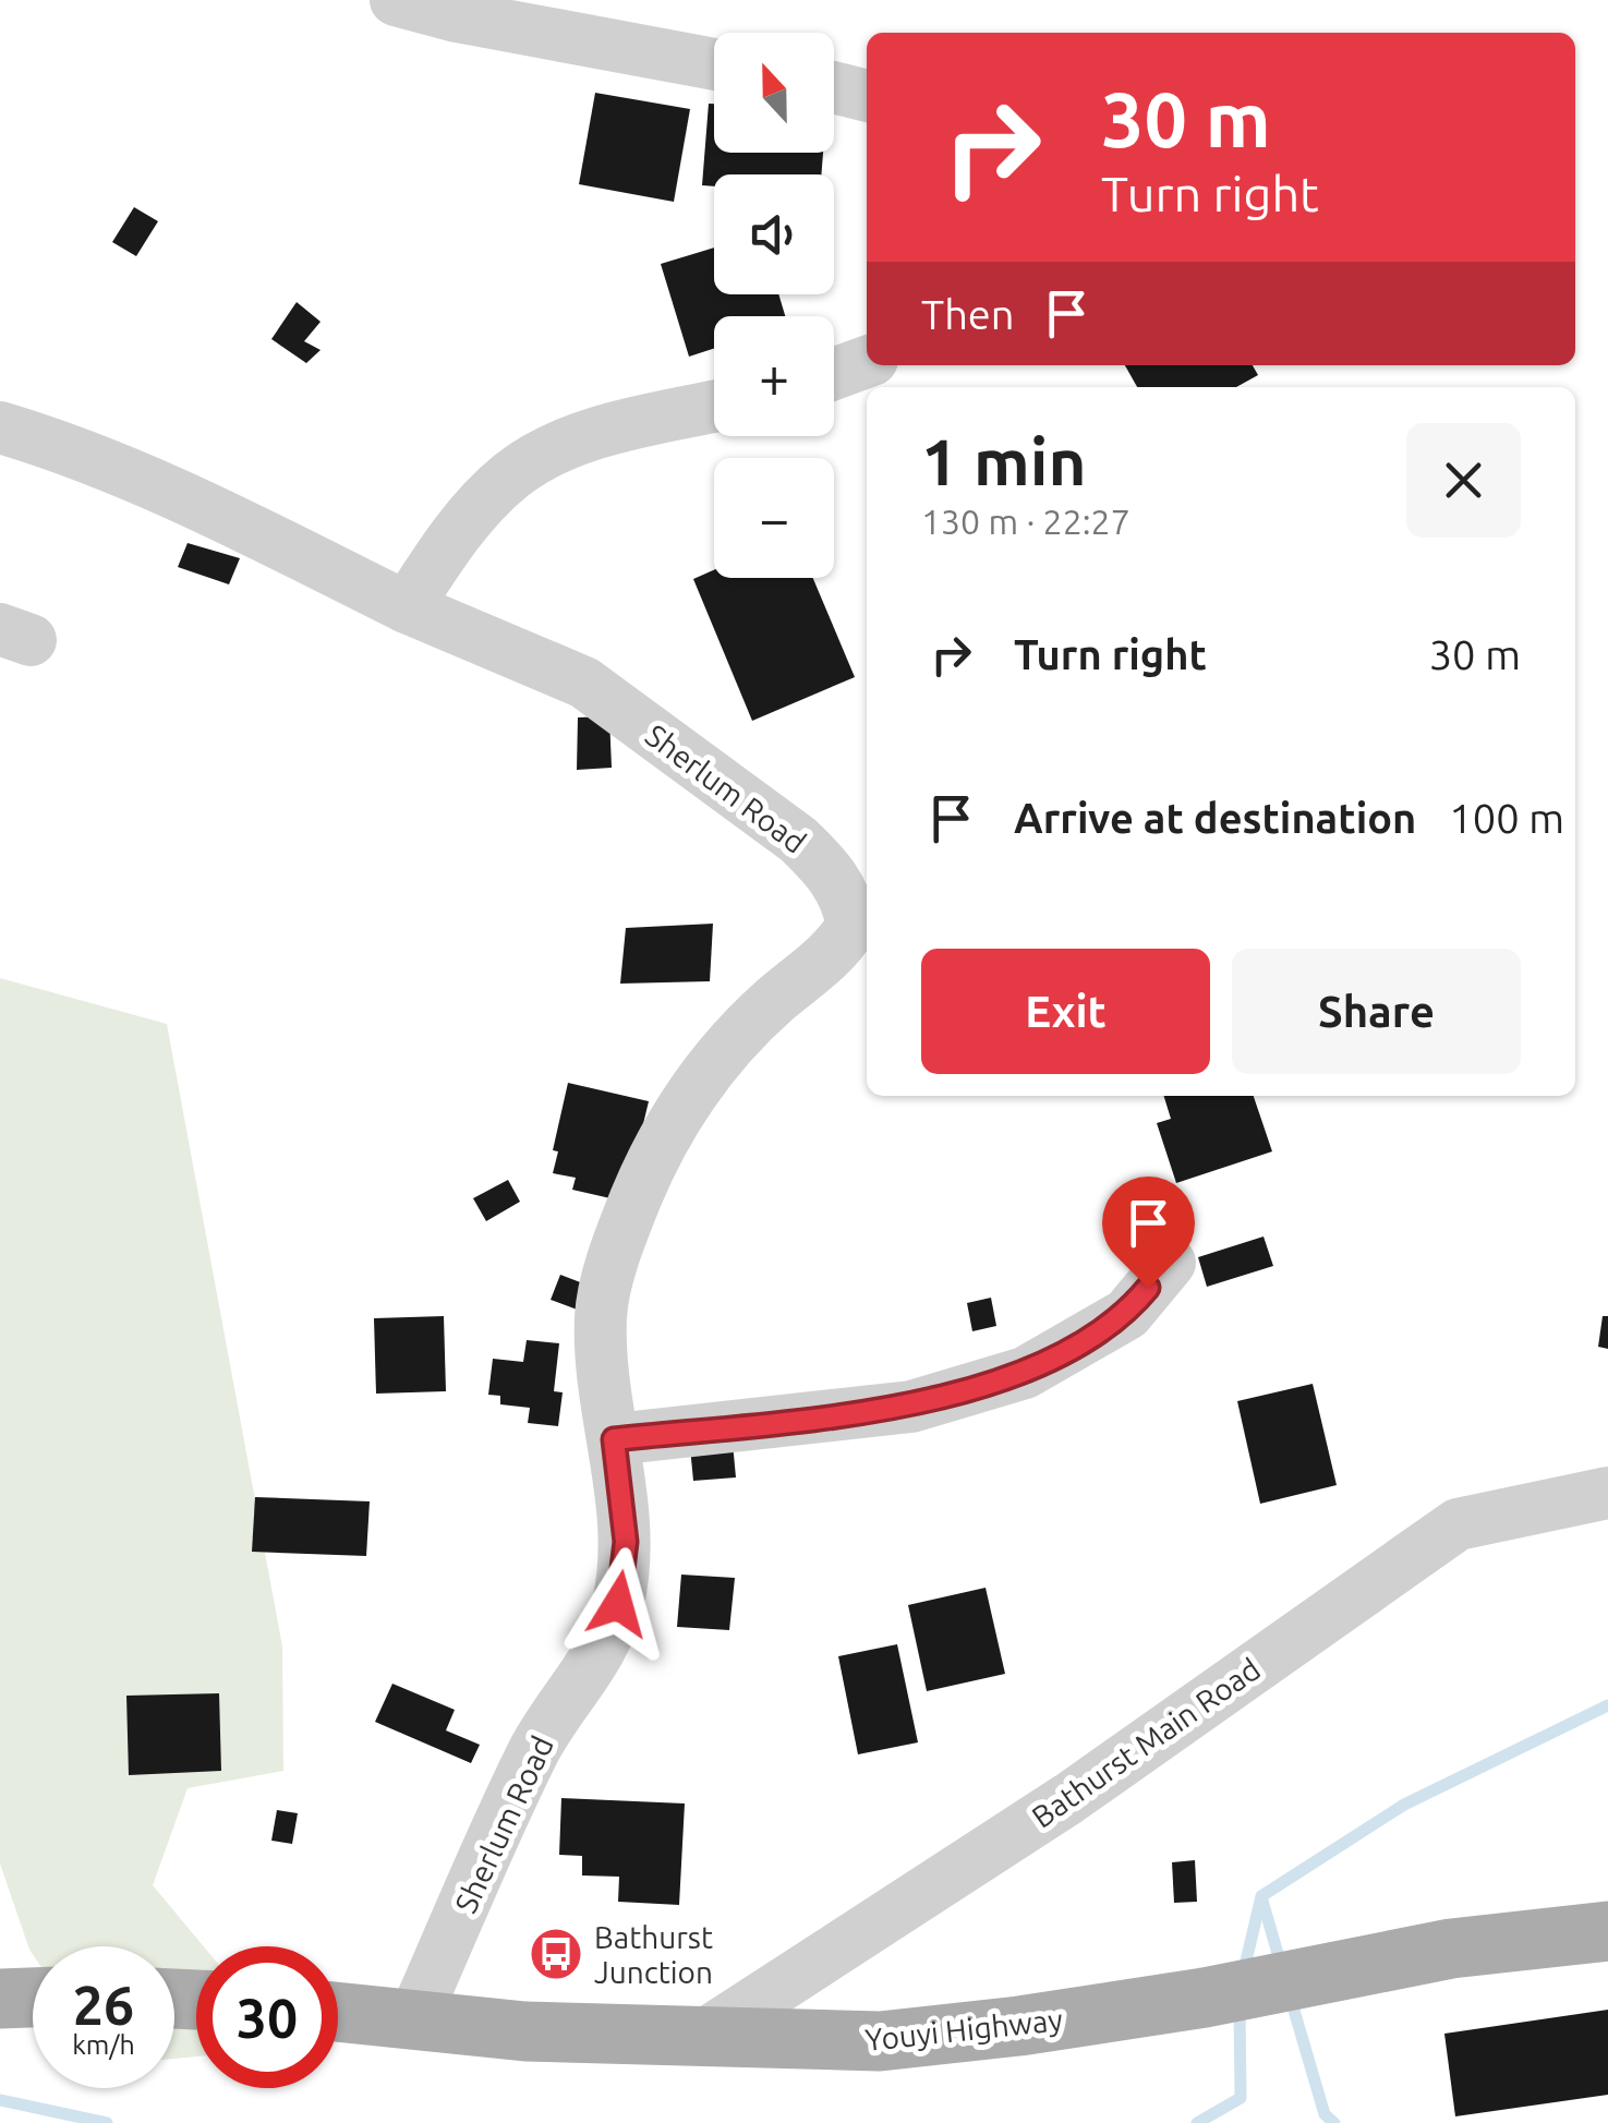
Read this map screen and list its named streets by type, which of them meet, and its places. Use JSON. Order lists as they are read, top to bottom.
{
  "streets": {
    "main road": ["Youyi Highway"],
    "street": ["Sherlum Road", "Bathurst Main Road"]
  },
  "crossings": [
    ["Sherlum Road", "Youyi Highway"],
    ["Bathurst Main Road", "Youyi Highway"]
  ],
  "places": {
    "bus stop": ["Bathurst Junction"]
  },
  "north": "top",
  "page": {
    "map_buttons": ["+", "−"],
    "turn": ["30 m", "Turn right"],
    "then": "Then",
    "heading": ["1 min", "130 m · 22:27"],
    "list": [
      {
        "name": "Turn right",
        "value": "30 m"
      },
      {
        "name": "Arrive at destination",
        "value": "100 m"
      }
    ],
    "buttons": ["Exit", "Share"],
    "speed": "26 km/h",
    "limit": "30"
  }
}
